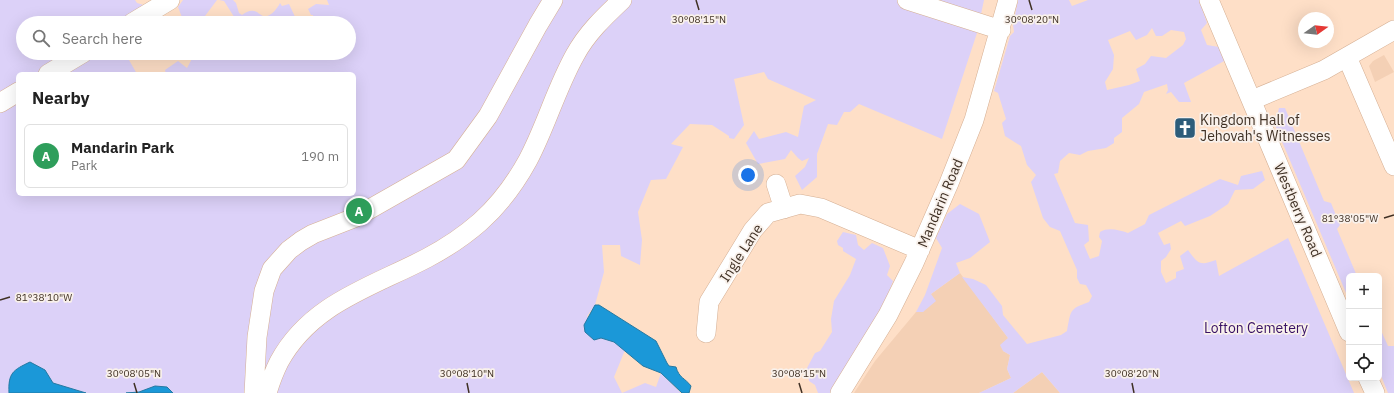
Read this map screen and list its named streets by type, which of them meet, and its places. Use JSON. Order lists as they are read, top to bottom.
{
  "streets": {
    "street": ["Mandarin Road", "Westberry Road", "Ingle Lane"]
  },
  "crossings": [
    ["Mandarin Road", "Ingle Lane"]
  ],
  "parks": ["Lofton Cemetery"],
  "places": {
    "church": ["Kingdom Hall of Jehovah's Witnesses"]
  },
  "north": "right",
  "page": {
    "search": "Search here",
    "heading": "Nearby",
    "list": [
      {
        "mark": "A",
        "name": "Mandarin Park",
        "note": "Park",
        "value": "190 m"
      }
    ],
    "pins": "A",
    "map_buttons": ["+", "−"]
  },
  "coordinates": [
    "30°08'15\"N",
    "30°08'20\"N",
    "81°38'05\"W",
    "81°38'10\"W",
    "30°08'05\"N",
    "30°08'10\"N"
  ]
}
